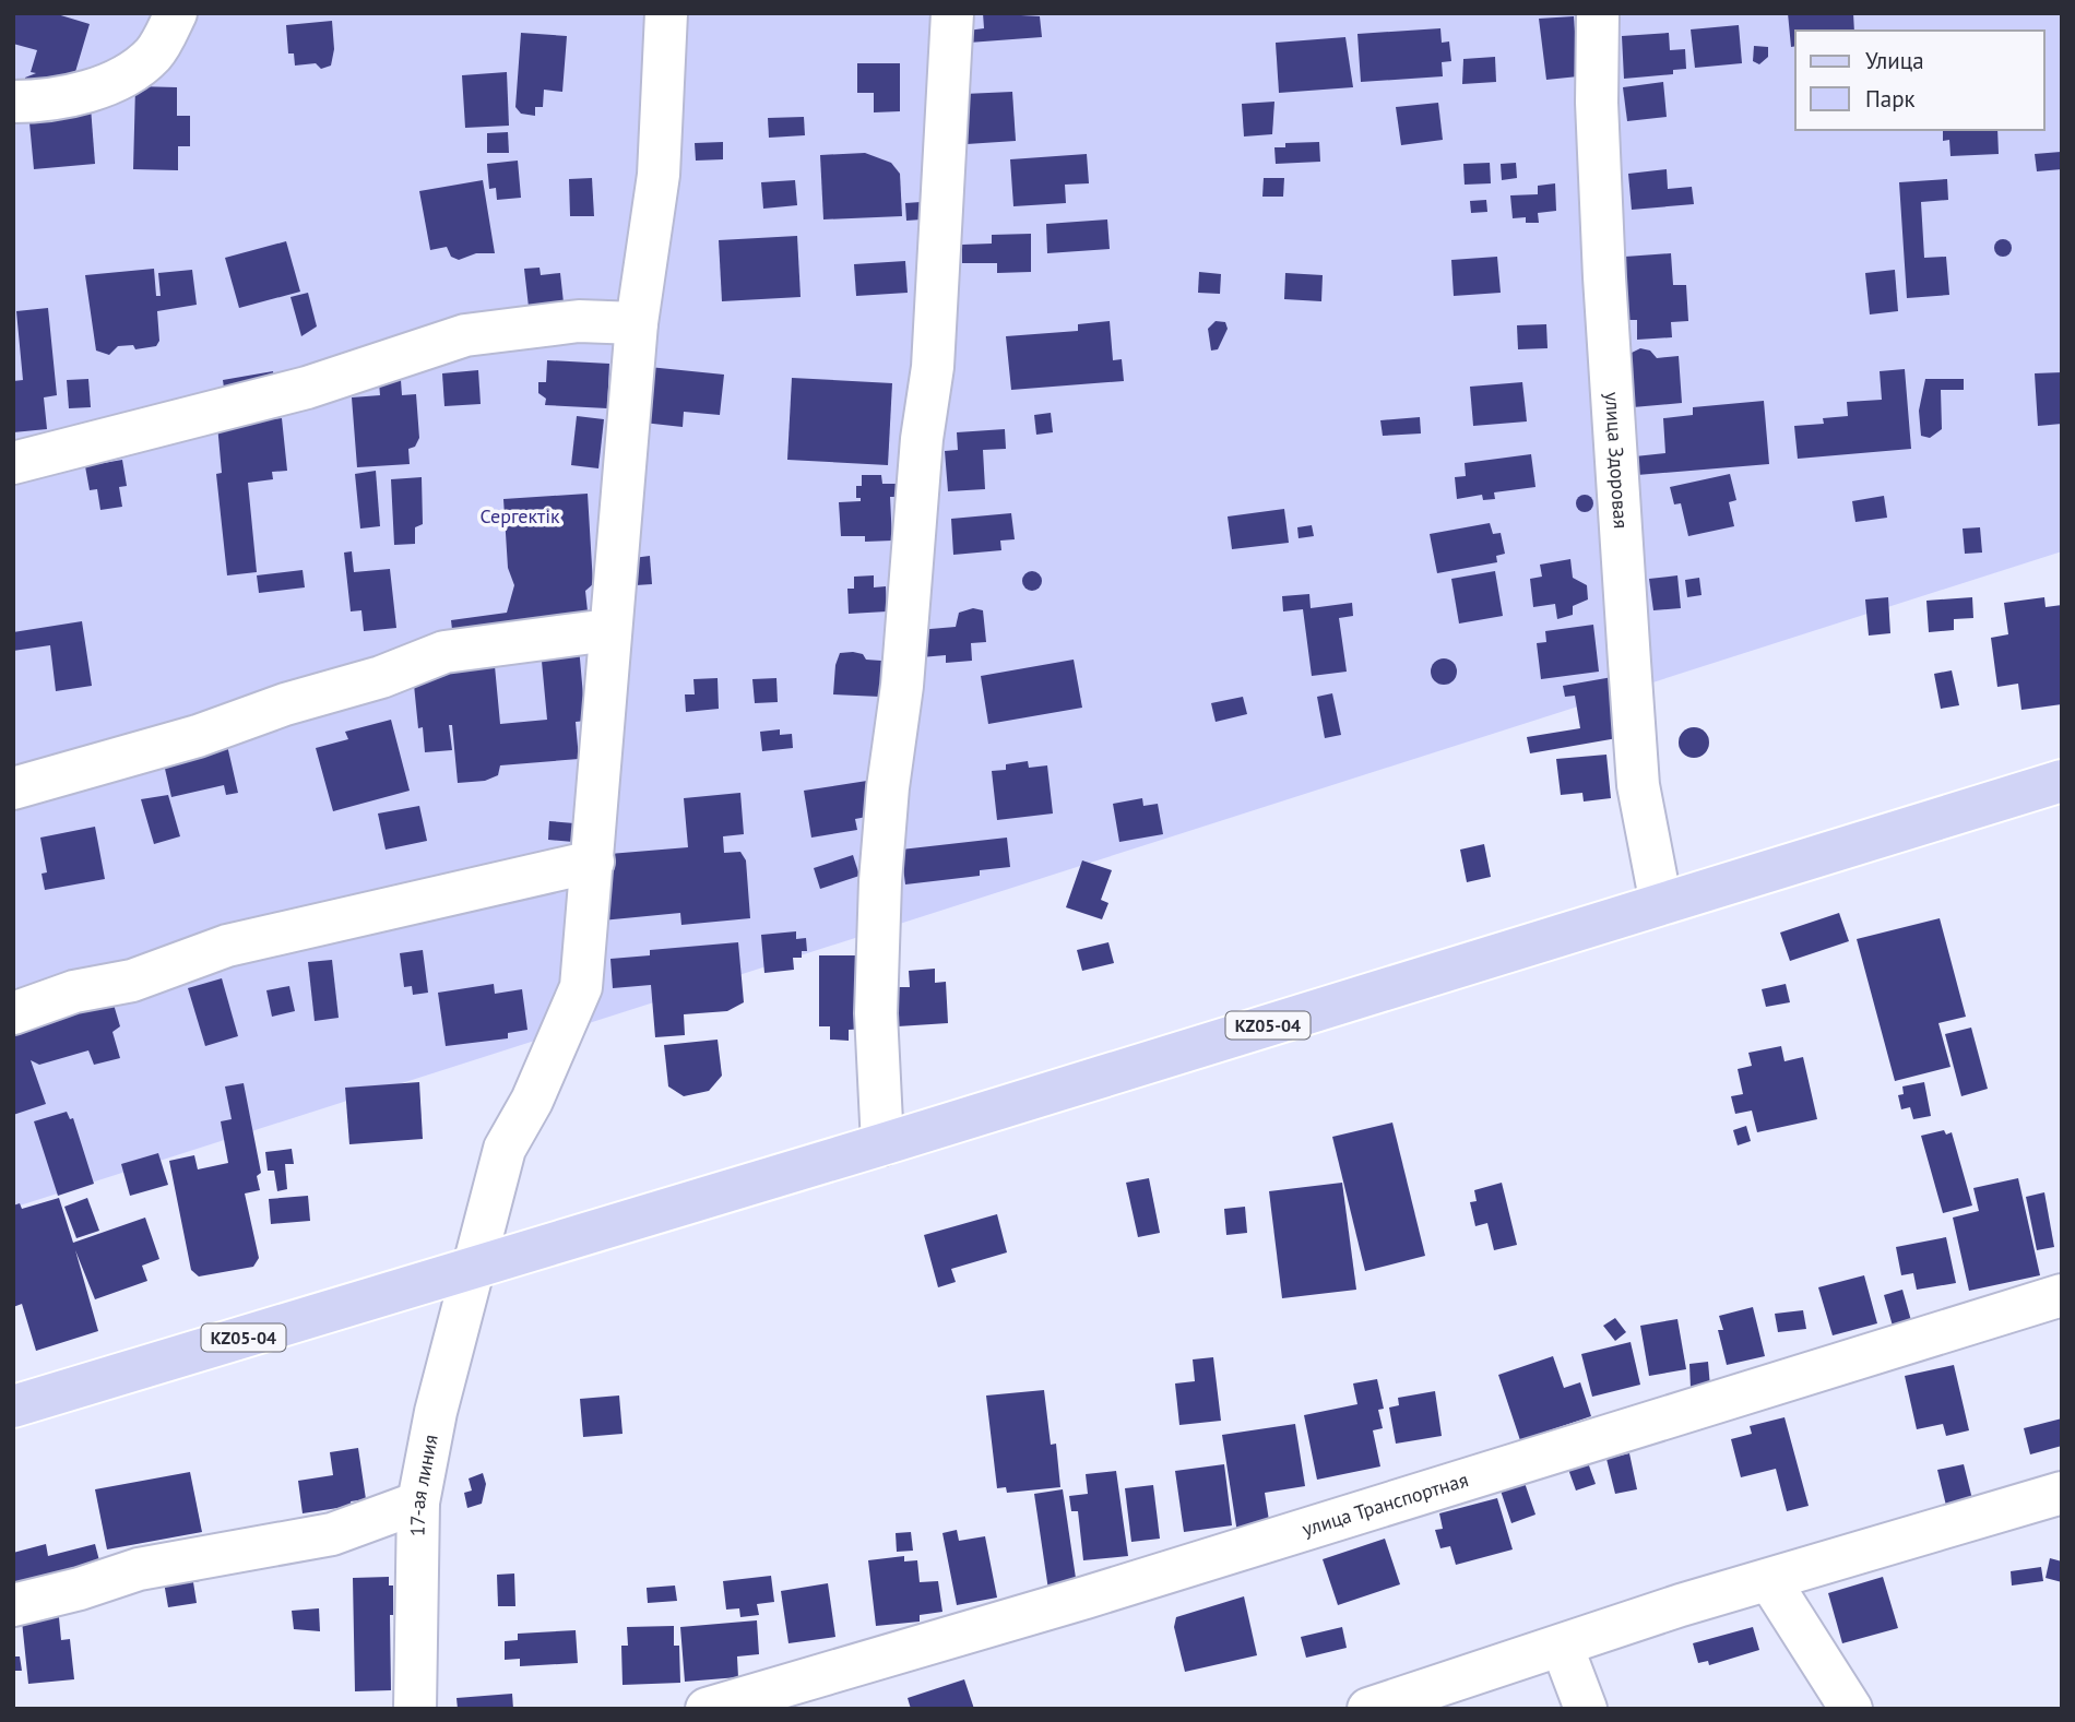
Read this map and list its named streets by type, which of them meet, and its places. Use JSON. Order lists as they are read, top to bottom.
{
  "streets": {
    "main road": ["KZ05-04"],
    "street": ["улица Здоровая", "17-ая линия", "улица Транспортная"]
  },
  "crossings": [
    ["улица Здоровая", "KZ05-04"],
    ["KZ05-04", "17-ая линия"]
  ],
  "parks": ["Сергектік"],
  "legend": ["Улица", "Парк"]
}
